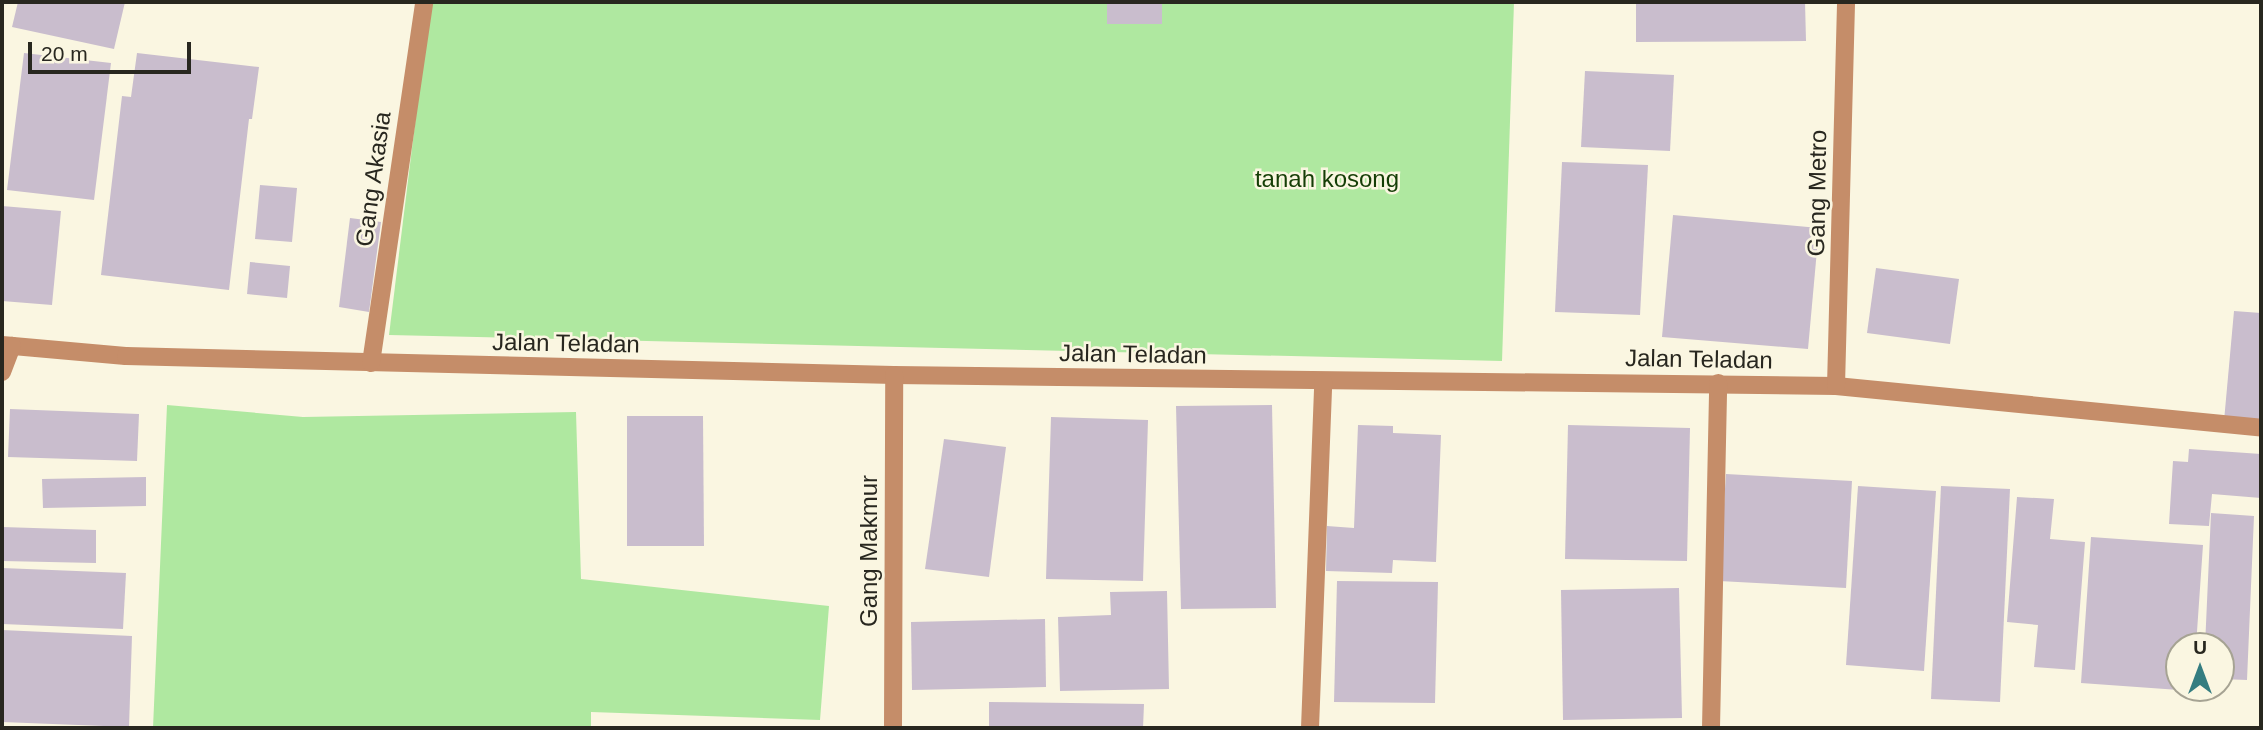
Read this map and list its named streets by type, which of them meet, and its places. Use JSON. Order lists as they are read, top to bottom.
{
  "streets": {
    "street": [
      "Gang Akasia",
      "Gang Metro",
      "Jalan Teladan",
      "Gang Makmur"
    ]
  },
  "crossings": [
    ["Gang Akasia", "Jalan Teladan"],
    ["Gang Metro", "Jalan Teladan"],
    ["Jalan Teladan", "Gang Makmur"]
  ],
  "parks": ["tanah kosong"],
  "scale_bar": "20 m",
  "north": "top"
}
